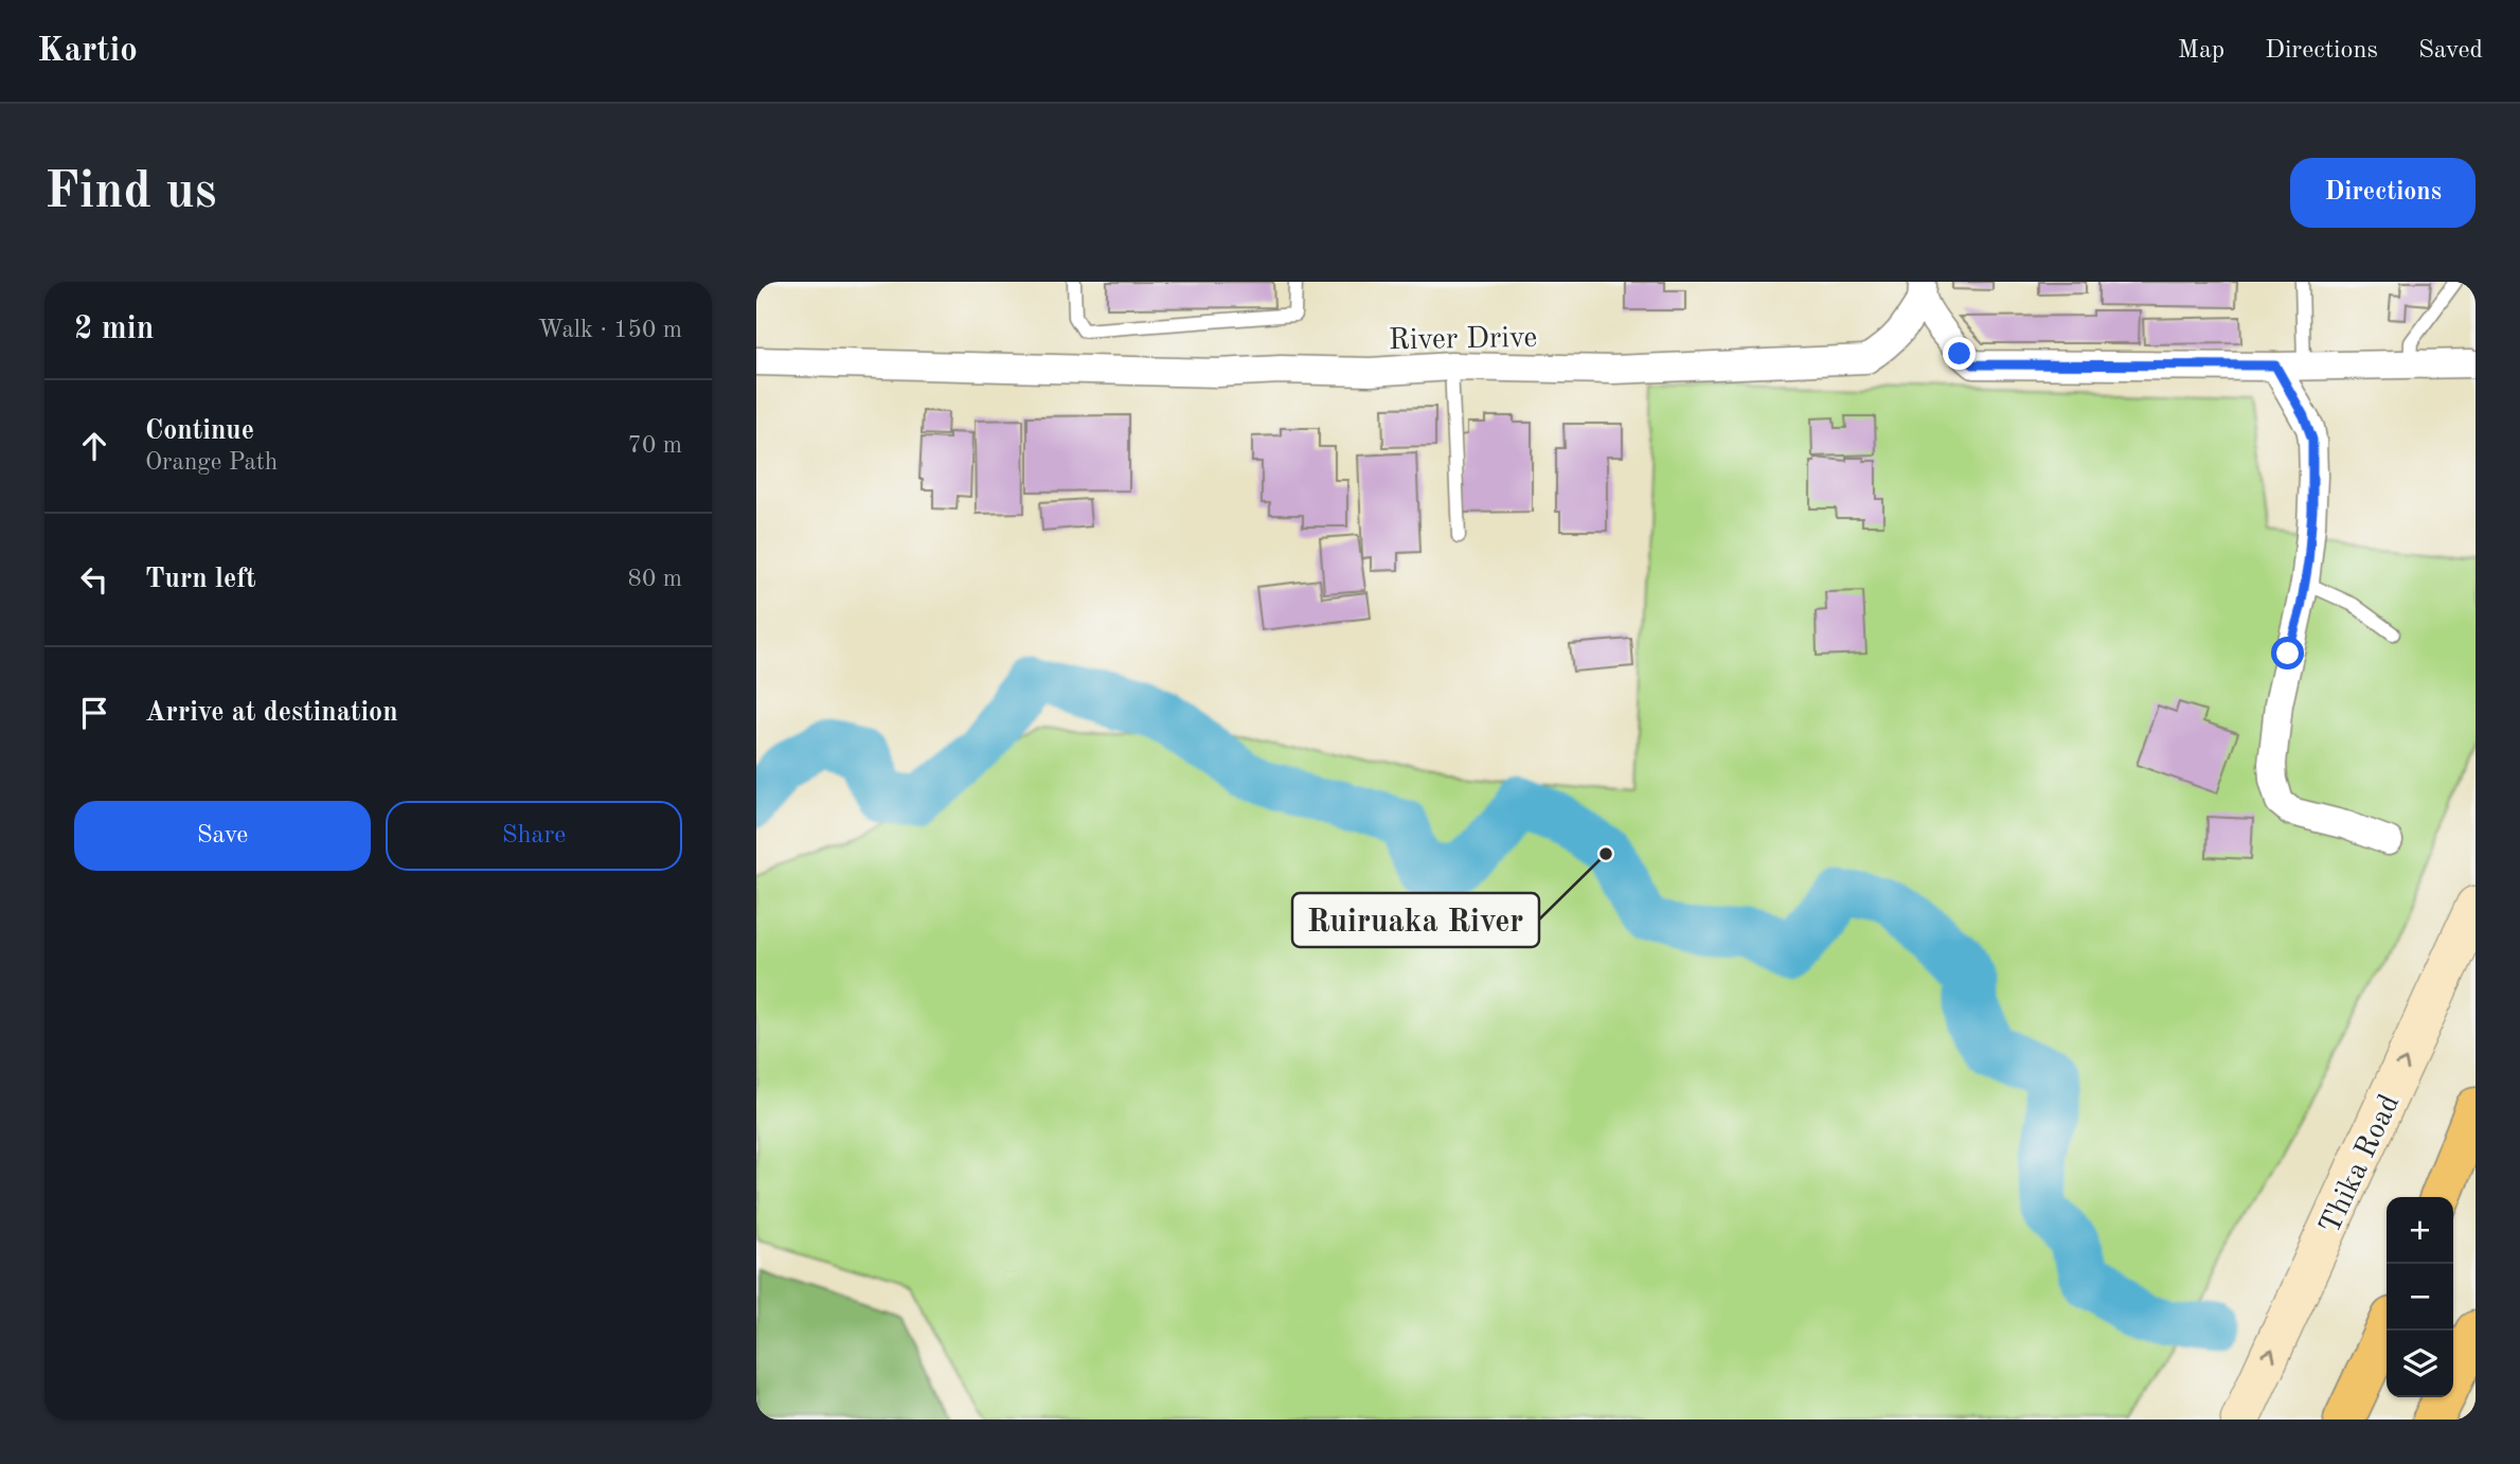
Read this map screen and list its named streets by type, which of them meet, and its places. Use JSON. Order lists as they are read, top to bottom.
{
  "streets": {
    "main road": ["Thika Road"],
    "street": ["River Drive"]
  },
  "one_way": ["Thika Road"],
  "places": ["Ruiruaka River"],
  "page": {
    "header": "Kartio",
    "nav": ["Map", "Directions", "Saved"],
    "buttons": [
      "Directions",
      ["Save", "Share"]
    ],
    "title": "Find us",
    "heading": ["2 min", "Walk · 150 m"],
    "list": [
      ["Continue", "Orange Path", "70 m"],
      ["Turn left", "80 m"],
      "Arrive at destination"
    ],
    "map_buttons": ["+", "−"]
  }
}
